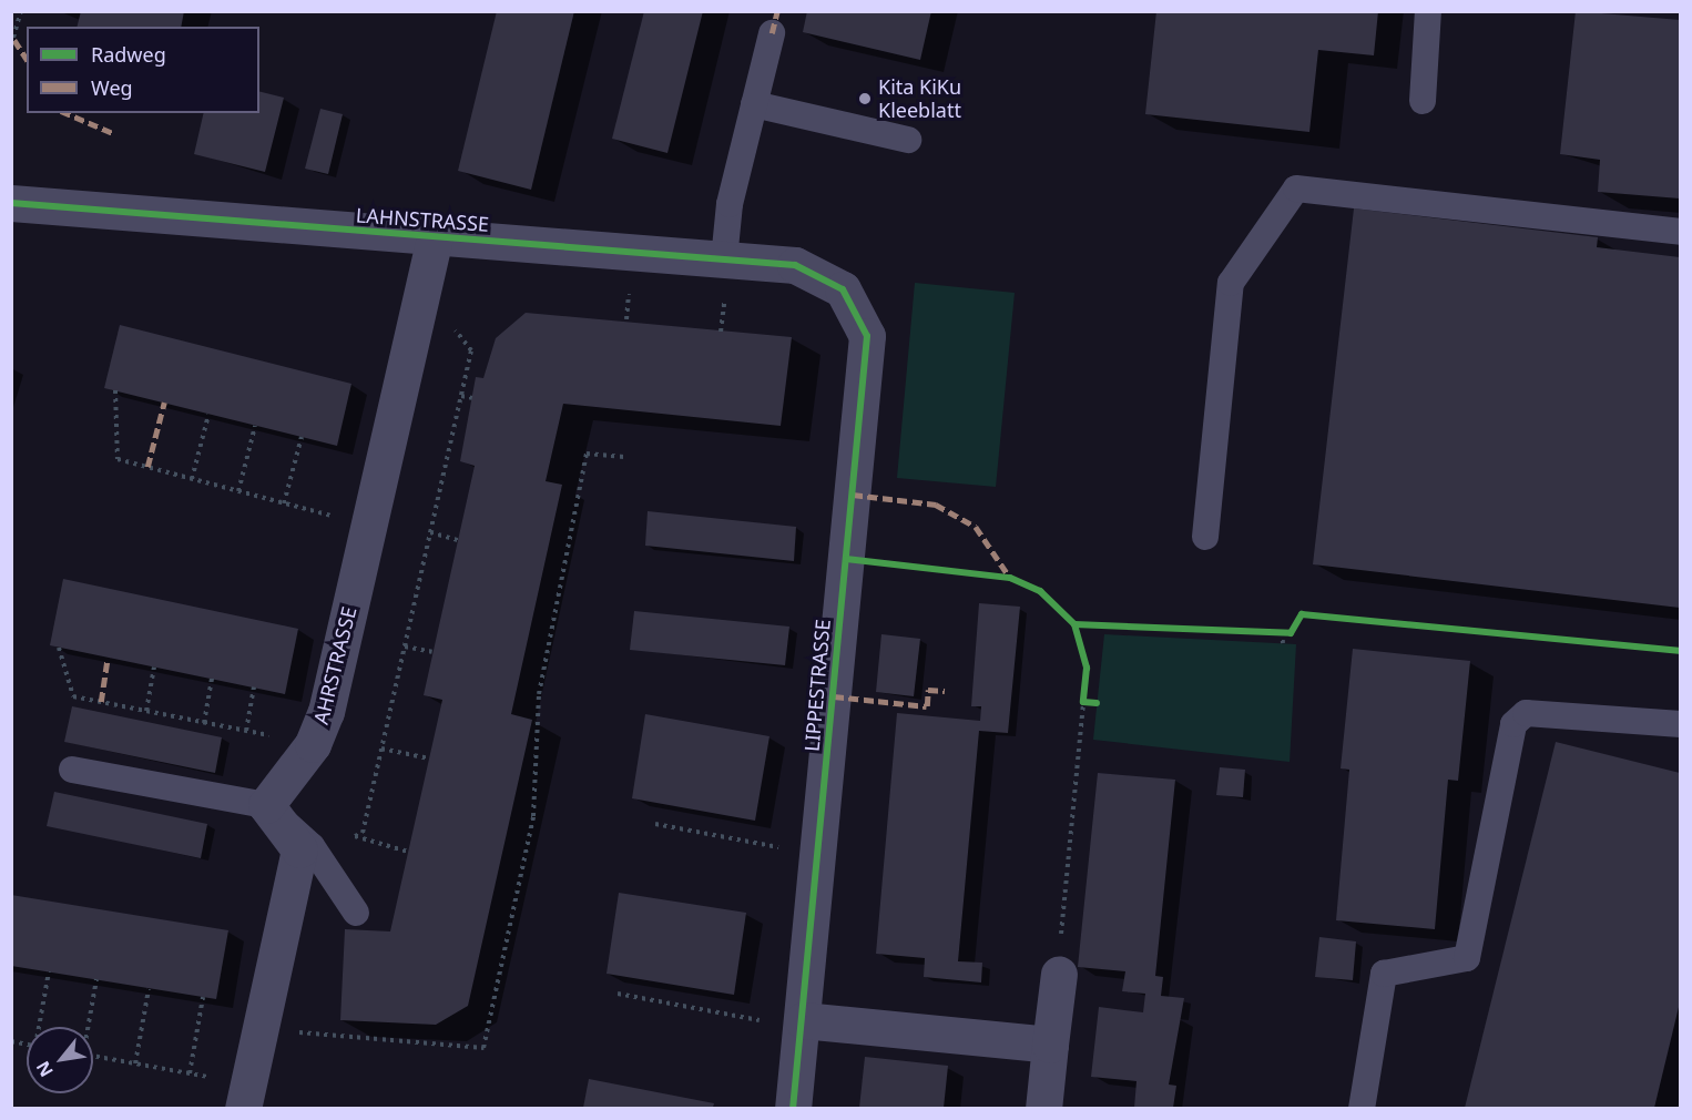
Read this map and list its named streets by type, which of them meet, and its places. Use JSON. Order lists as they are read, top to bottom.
{
  "streets": {
    "street": ["LAHNSTRASSE", "AHRSTRASSE", "LIPPESTRASSE"]
  },
  "crossings": [
    ["LAHNSTRASSE", "AHRSTRASSE"],
    ["LAHNSTRASSE", "LIPPESTRASSE"]
  ],
  "places": ["Kita KiKu Kleeblatt"],
  "legend": ["Radweg", "Weg"],
  "north": "bottom left"
}
